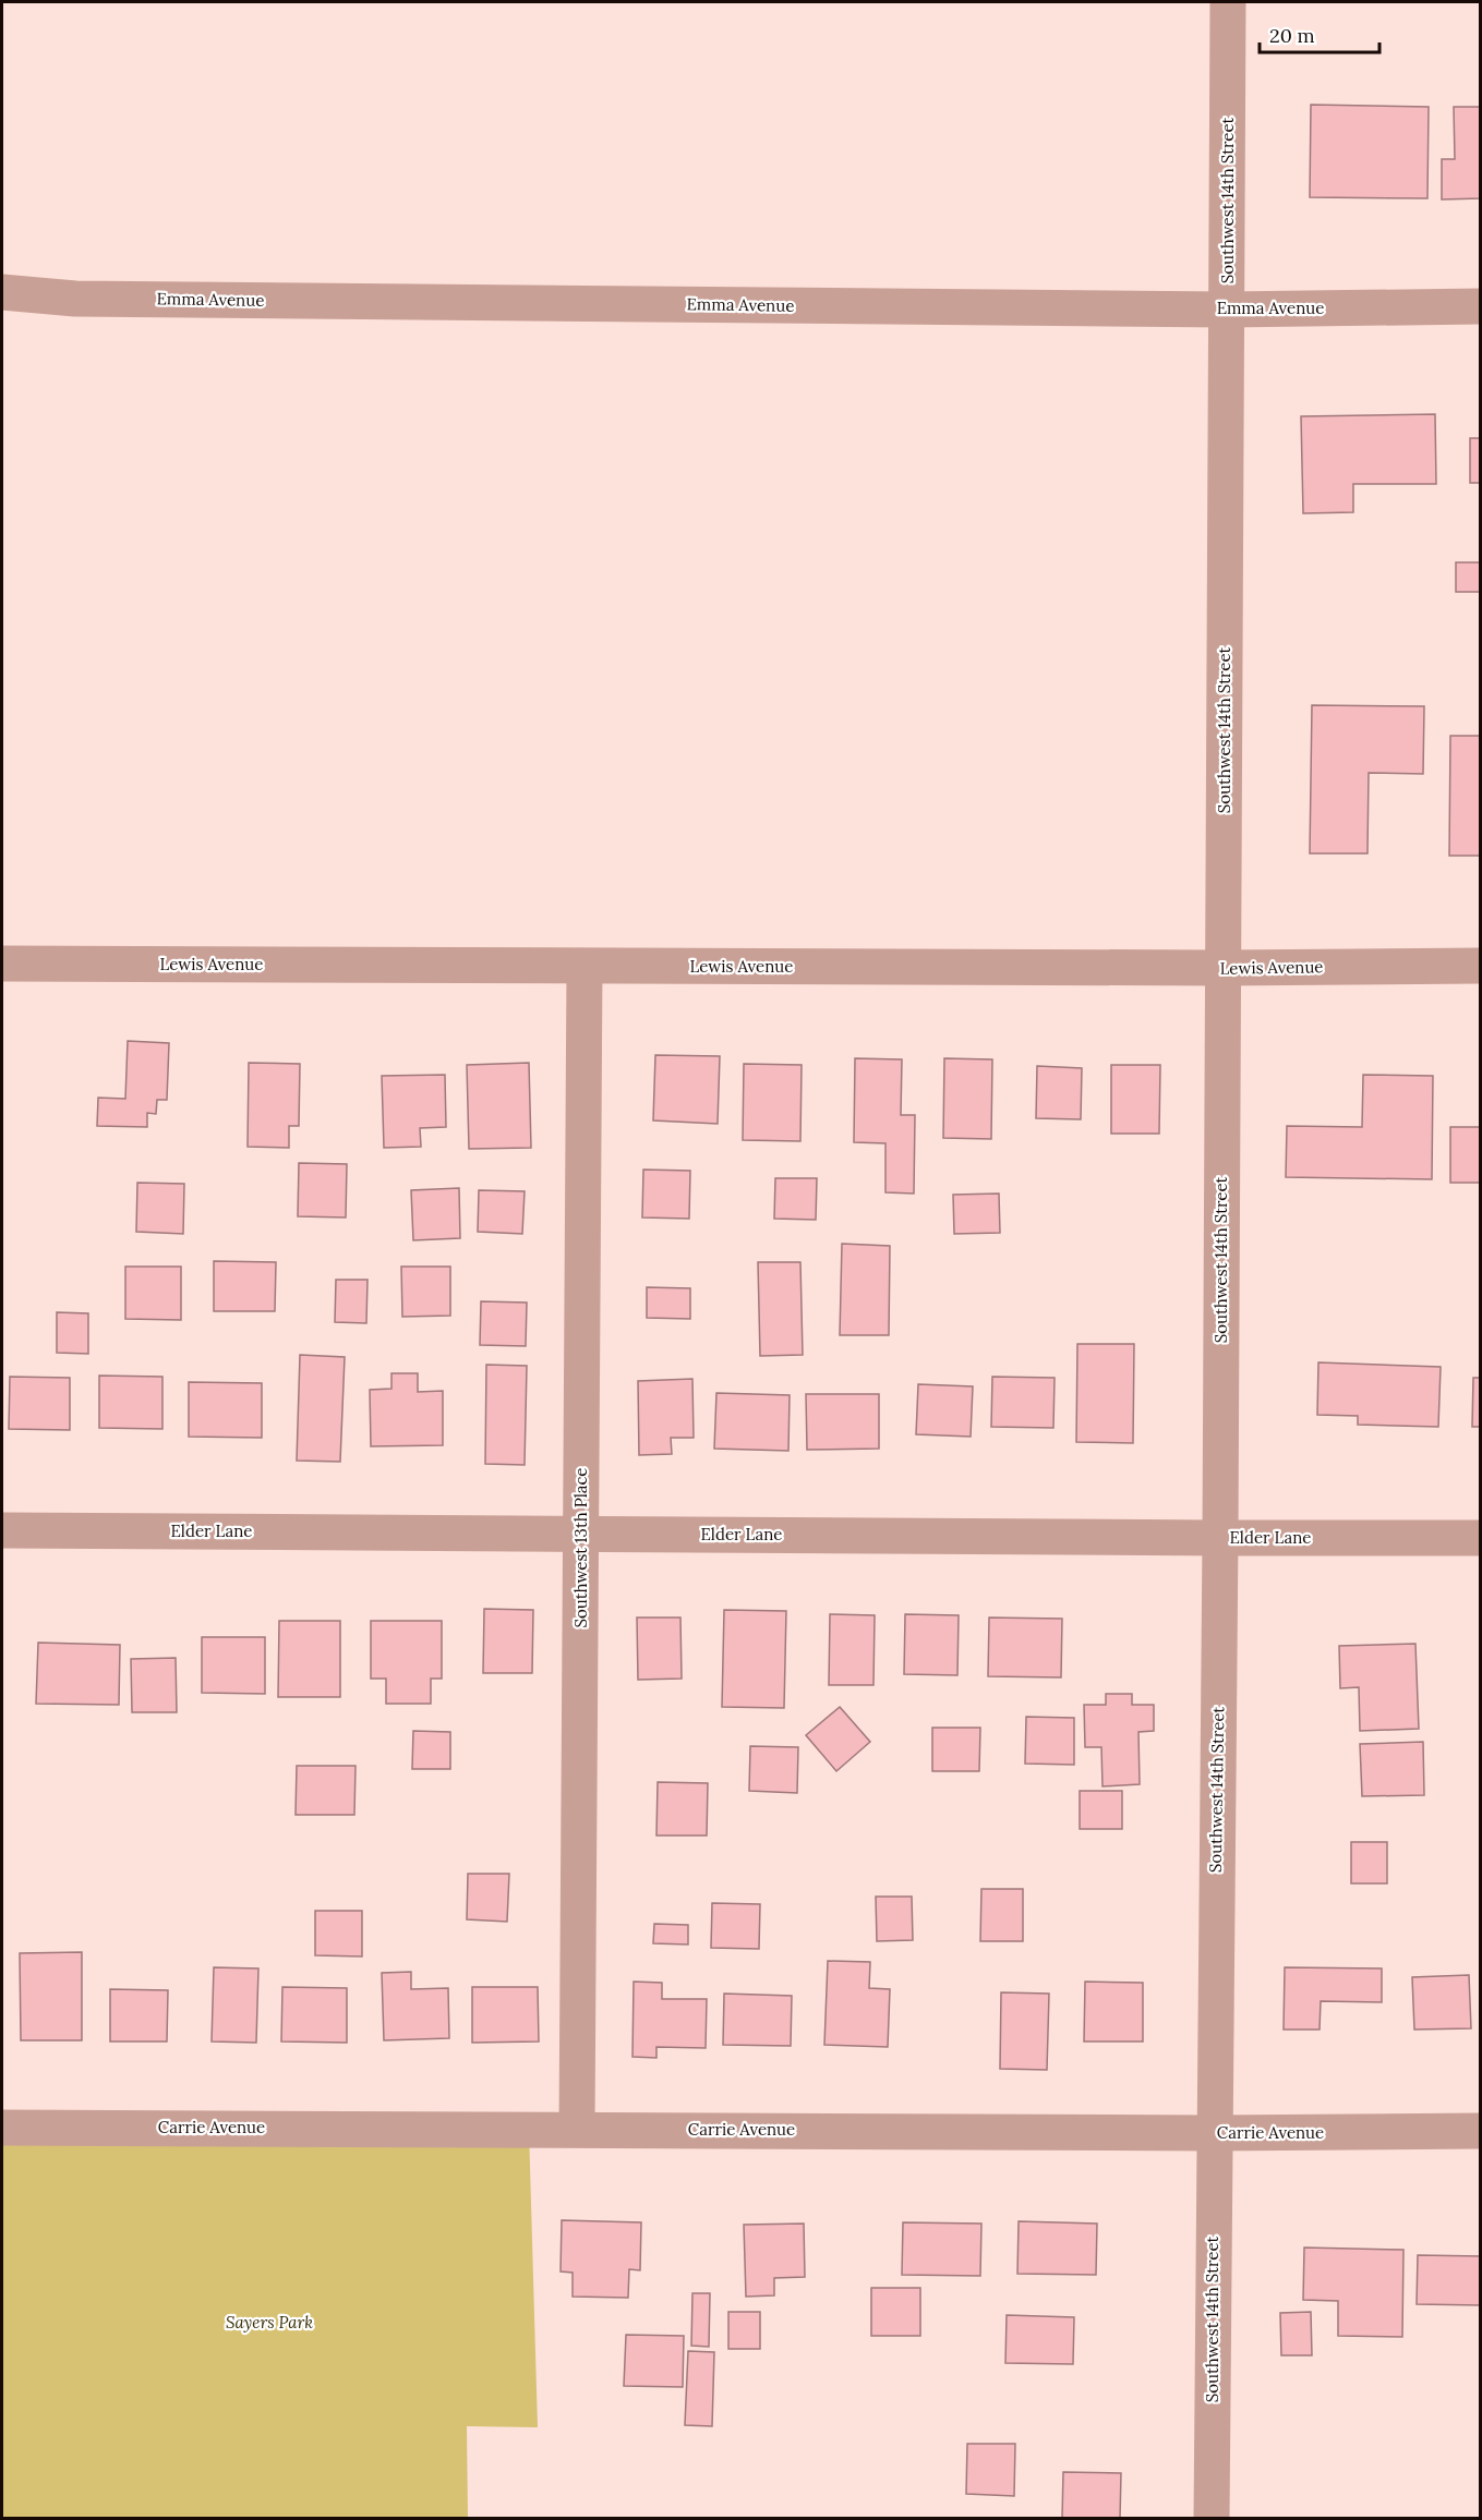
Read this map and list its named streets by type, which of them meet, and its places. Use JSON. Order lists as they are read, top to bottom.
{
  "streets": {
    "street": [
      "Southwest 14th Street",
      "Emma Avenue",
      "Lewis Avenue",
      "Elder Lane",
      "Southwest 13th Place",
      "Carrie Avenue"
    ]
  },
  "crossings": [
    ["Southwest 14th Street", "Emma Avenue"],
    ["Southwest 14th Street", "Lewis Avenue"],
    ["Southwest 14th Street", "Elder Lane"],
    ["Southwest 14th Street", "Carrie Avenue"],
    ["Lewis Avenue", "Southwest 13th Place"],
    ["Elder Lane", "Southwest 13th Place"],
    ["Southwest 13th Place", "Carrie Avenue"]
  ],
  "parks": ["Sayers Park"],
  "scale_bar": "20 m"
}
